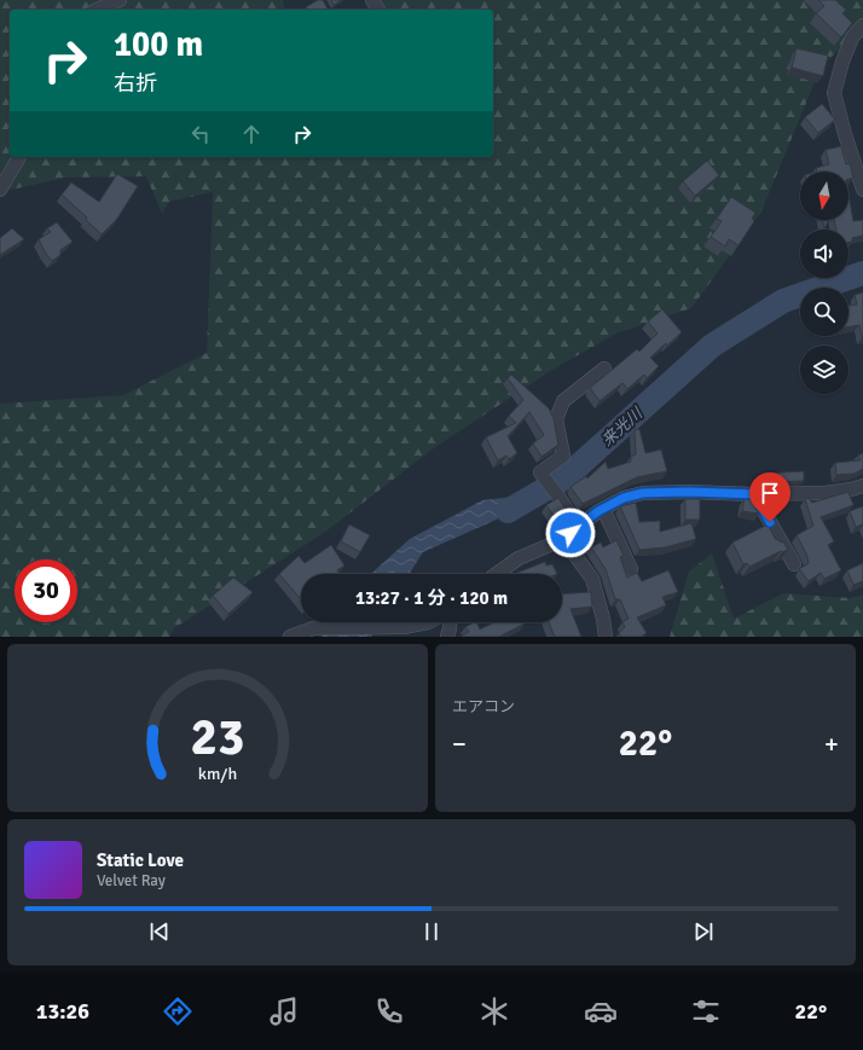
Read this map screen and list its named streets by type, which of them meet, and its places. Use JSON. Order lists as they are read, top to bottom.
{
  "water": ["来光川"],
  "north": "bottom",
  "page": {
    "turn": ["100 m", "右折"],
    "limit": "30",
    "trip": "13:27 · 1 分 · 120 m",
    "tile": "エアコン",
    "heat": ["−", "22°", "+"],
    "song": ["Static Love", "Velvet Ray"],
    "tabs": ["13:26", "22°"],
    "gauge": ["23", "km/h"]
  }
}
